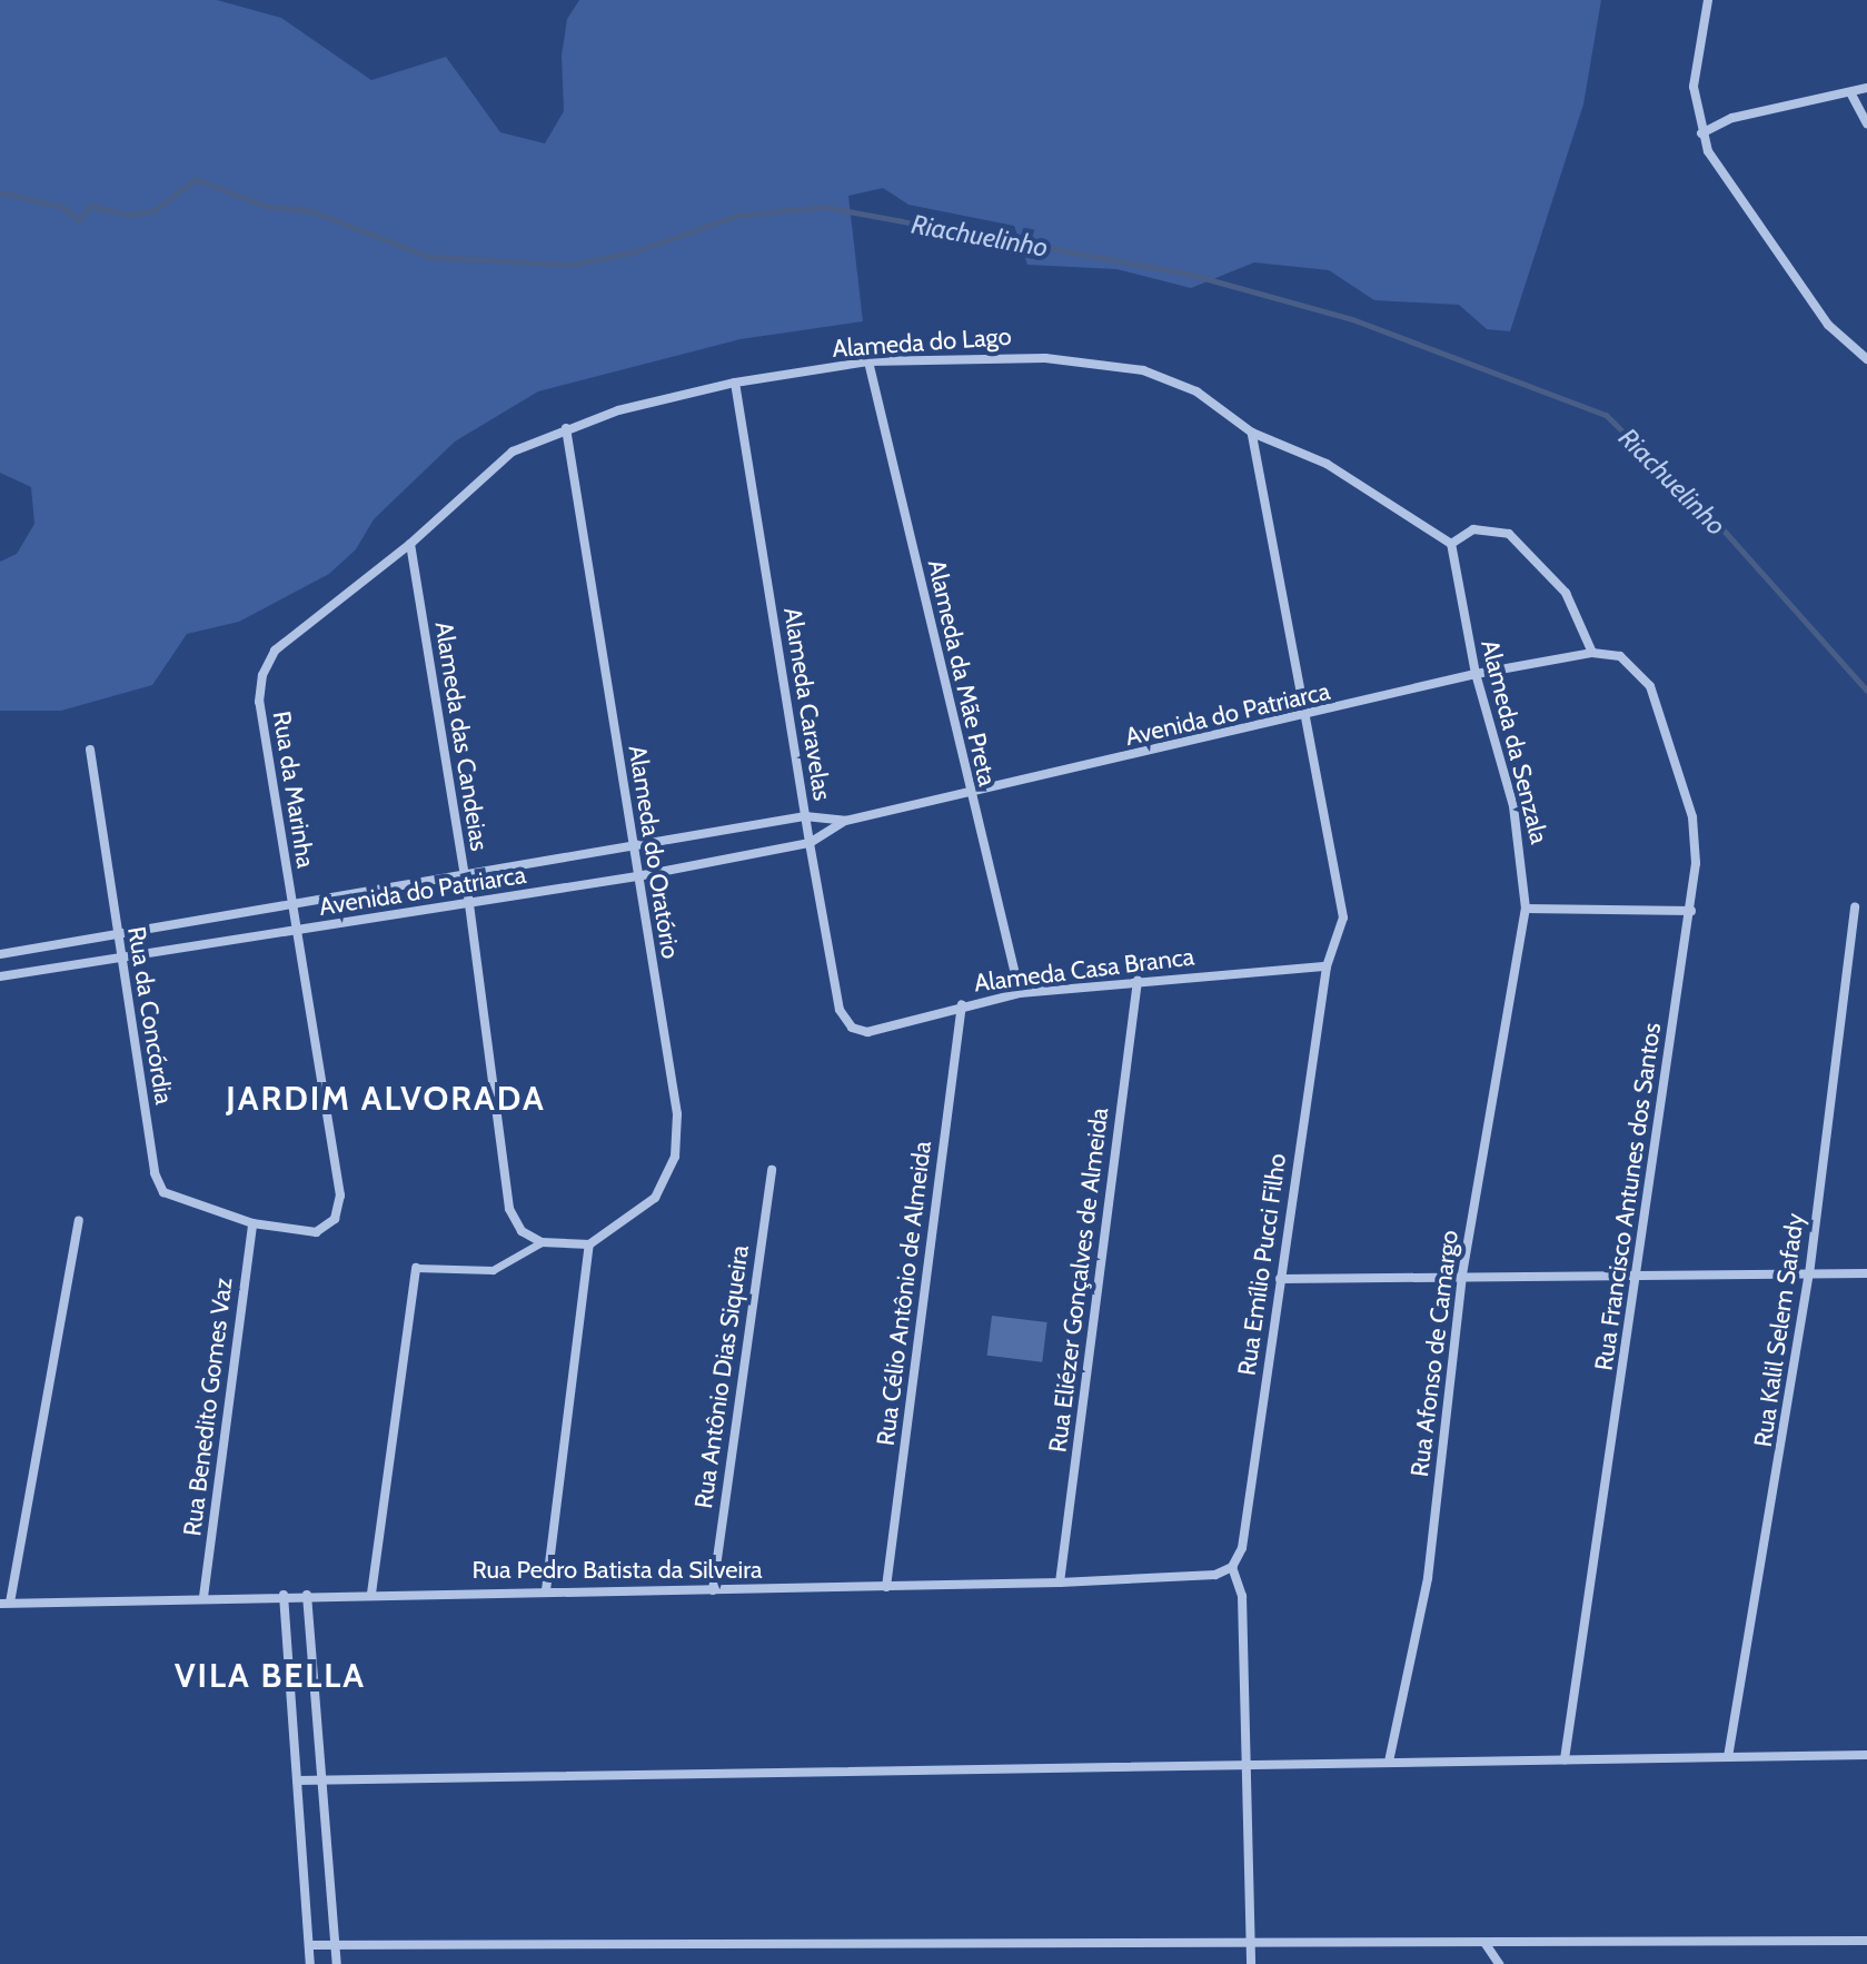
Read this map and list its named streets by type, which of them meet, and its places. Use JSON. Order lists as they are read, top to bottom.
{
  "streets": {
    "street": [
      "Alameda do Lago",
      "Alameda da Mãe Preta",
      "Alameda Caravelas",
      "Avenida do Patriarca",
      "Alameda das Candeias",
      "Alameda da Senzala",
      "Rua da Marinha",
      "Alameda do Oratório",
      "Alameda Casa Branca",
      "Rua da Concórdia",
      "Rua Francisco Antunes dos Santos",
      "Rua Emílio Pucci Filho",
      "Rua Eliézer Gonçalves de Almeida",
      "Rua Célio Antônio de Almeida",
      "Rua Kalil Selem Safady",
      "Rua Afonso de Camargo",
      "Rua Antônio Dias Siqueira",
      "Rua Benedito Gomes Vaz",
      "Rua Pedro Batista da Silveira"
    ]
  },
  "crossings": [
    ["Alameda do Lago", "Alameda da Mãe Preta"],
    ["Alameda do Lago", "Alameda Caravelas"],
    ["Alameda do Lago", "Alameda das Candeias"],
    ["Alameda do Lago", "Alameda da Senzala"],
    ["Alameda do Lago", "Rua da Marinha"],
    ["Alameda do Lago", "Alameda do Oratório"],
    ["Alameda do Lago", "Rua Emílio Pucci Filho"],
    ["Alameda da Mãe Preta", "Avenida do Patriarca"],
    ["Alameda da Mãe Preta", "Alameda Casa Branca"],
    ["Alameda Caravelas", "Avenida do Patriarca"],
    ["Alameda Caravelas", "Alameda Casa Branca"],
    ["Avenida do Patriarca", "Alameda das Candeias"],
    ["Avenida do Patriarca", "Alameda da Senzala"],
    ["Avenida do Patriarca", "Rua da Marinha"],
    ["Avenida do Patriarca", "Alameda do Oratório"],
    ["Avenida do Patriarca", "Rua da Concórdia"],
    ["Avenida do Patriarca", "Rua Francisco Antunes dos Santos"],
    ["Avenida do Patriarca", "Rua Emílio Pucci Filho"],
    ["Alameda da Senzala", "Rua Afonso de Camargo"],
    ["Rua da Marinha", "Rua da Concórdia"],
    ["Rua da Marinha", "Rua Benedito Gomes Vaz"],
    ["Alameda Casa Branca", "Rua Emílio Pucci Filho"],
    ["Alameda Casa Branca", "Rua Eliézer Gonçalves de Almeida"],
    ["Alameda Casa Branca", "Rua Célio Antônio de Almeida"],
    ["Rua da Concórdia", "Rua Benedito Gomes Vaz"],
    ["Rua Emílio Pucci Filho", "Rua Pedro Batista da Silveira"],
    ["Rua Eliézer Gonçalves de Almeida", "Rua Pedro Batista da Silveira"],
    ["Rua Célio Antônio de Almeida", "Rua Pedro Batista da Silveira"],
    ["Rua Antônio Dias Siqueira", "Rua Pedro Batista da Silveira"],
    ["Rua Benedito Gomes Vaz", "Rua Pedro Batista da Silveira"]
  ],
  "districts": ["JARDIM ALVORADA", "VILA BELLA"],
  "water": ["Riachuelinho"]
}
